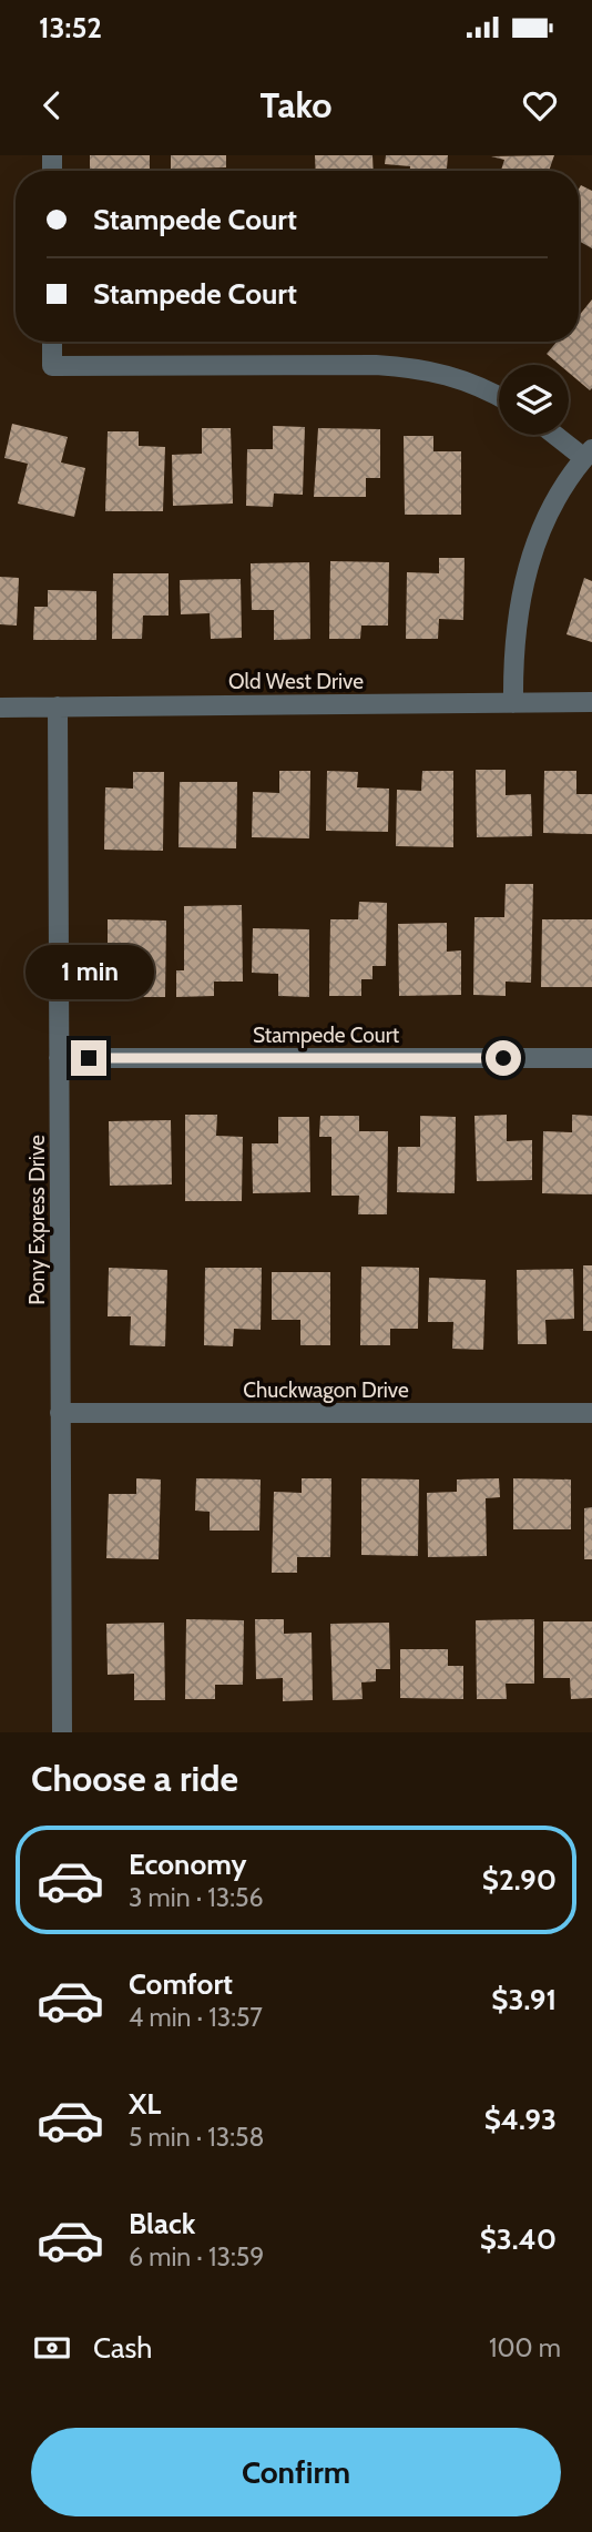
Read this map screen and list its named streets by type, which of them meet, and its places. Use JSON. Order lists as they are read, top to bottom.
{
  "streets": {
    "street": [
      "Old West Drive",
      "Stampede Court",
      "Pony Express Drive",
      "Chuckwagon Drive"
    ]
  },
  "crossings": [
    ["Old West Drive", "Pony Express Drive"],
    ["Stampede Court", "Pony Express Drive"],
    ["Pony Express Drive", "Chuckwagon Drive"]
  ],
  "page": {
    "status": "13:52",
    "header": "Tako",
    "banner": ["Stampede Court", "Stampede Court"],
    "bubble": "1 min",
    "heading": "Choose a ride",
    "list": [
      {
        "name": "Economy",
        "note": "3 min · 13:56",
        "value": "$2.90"
      },
      {
        "name": "Comfort",
        "note": "4 min · 13:57",
        "value": "$3.91"
      },
      {
        "name": "XL",
        "note": "5 min · 13:58",
        "value": "$4.93"
      },
      {
        "name": "Black",
        "note": "6 min · 13:59",
        "value": "$3.40"
      }
    ],
    "pay": ["Cash", "100 m"],
    "buttons": "Confirm"
  }
}
